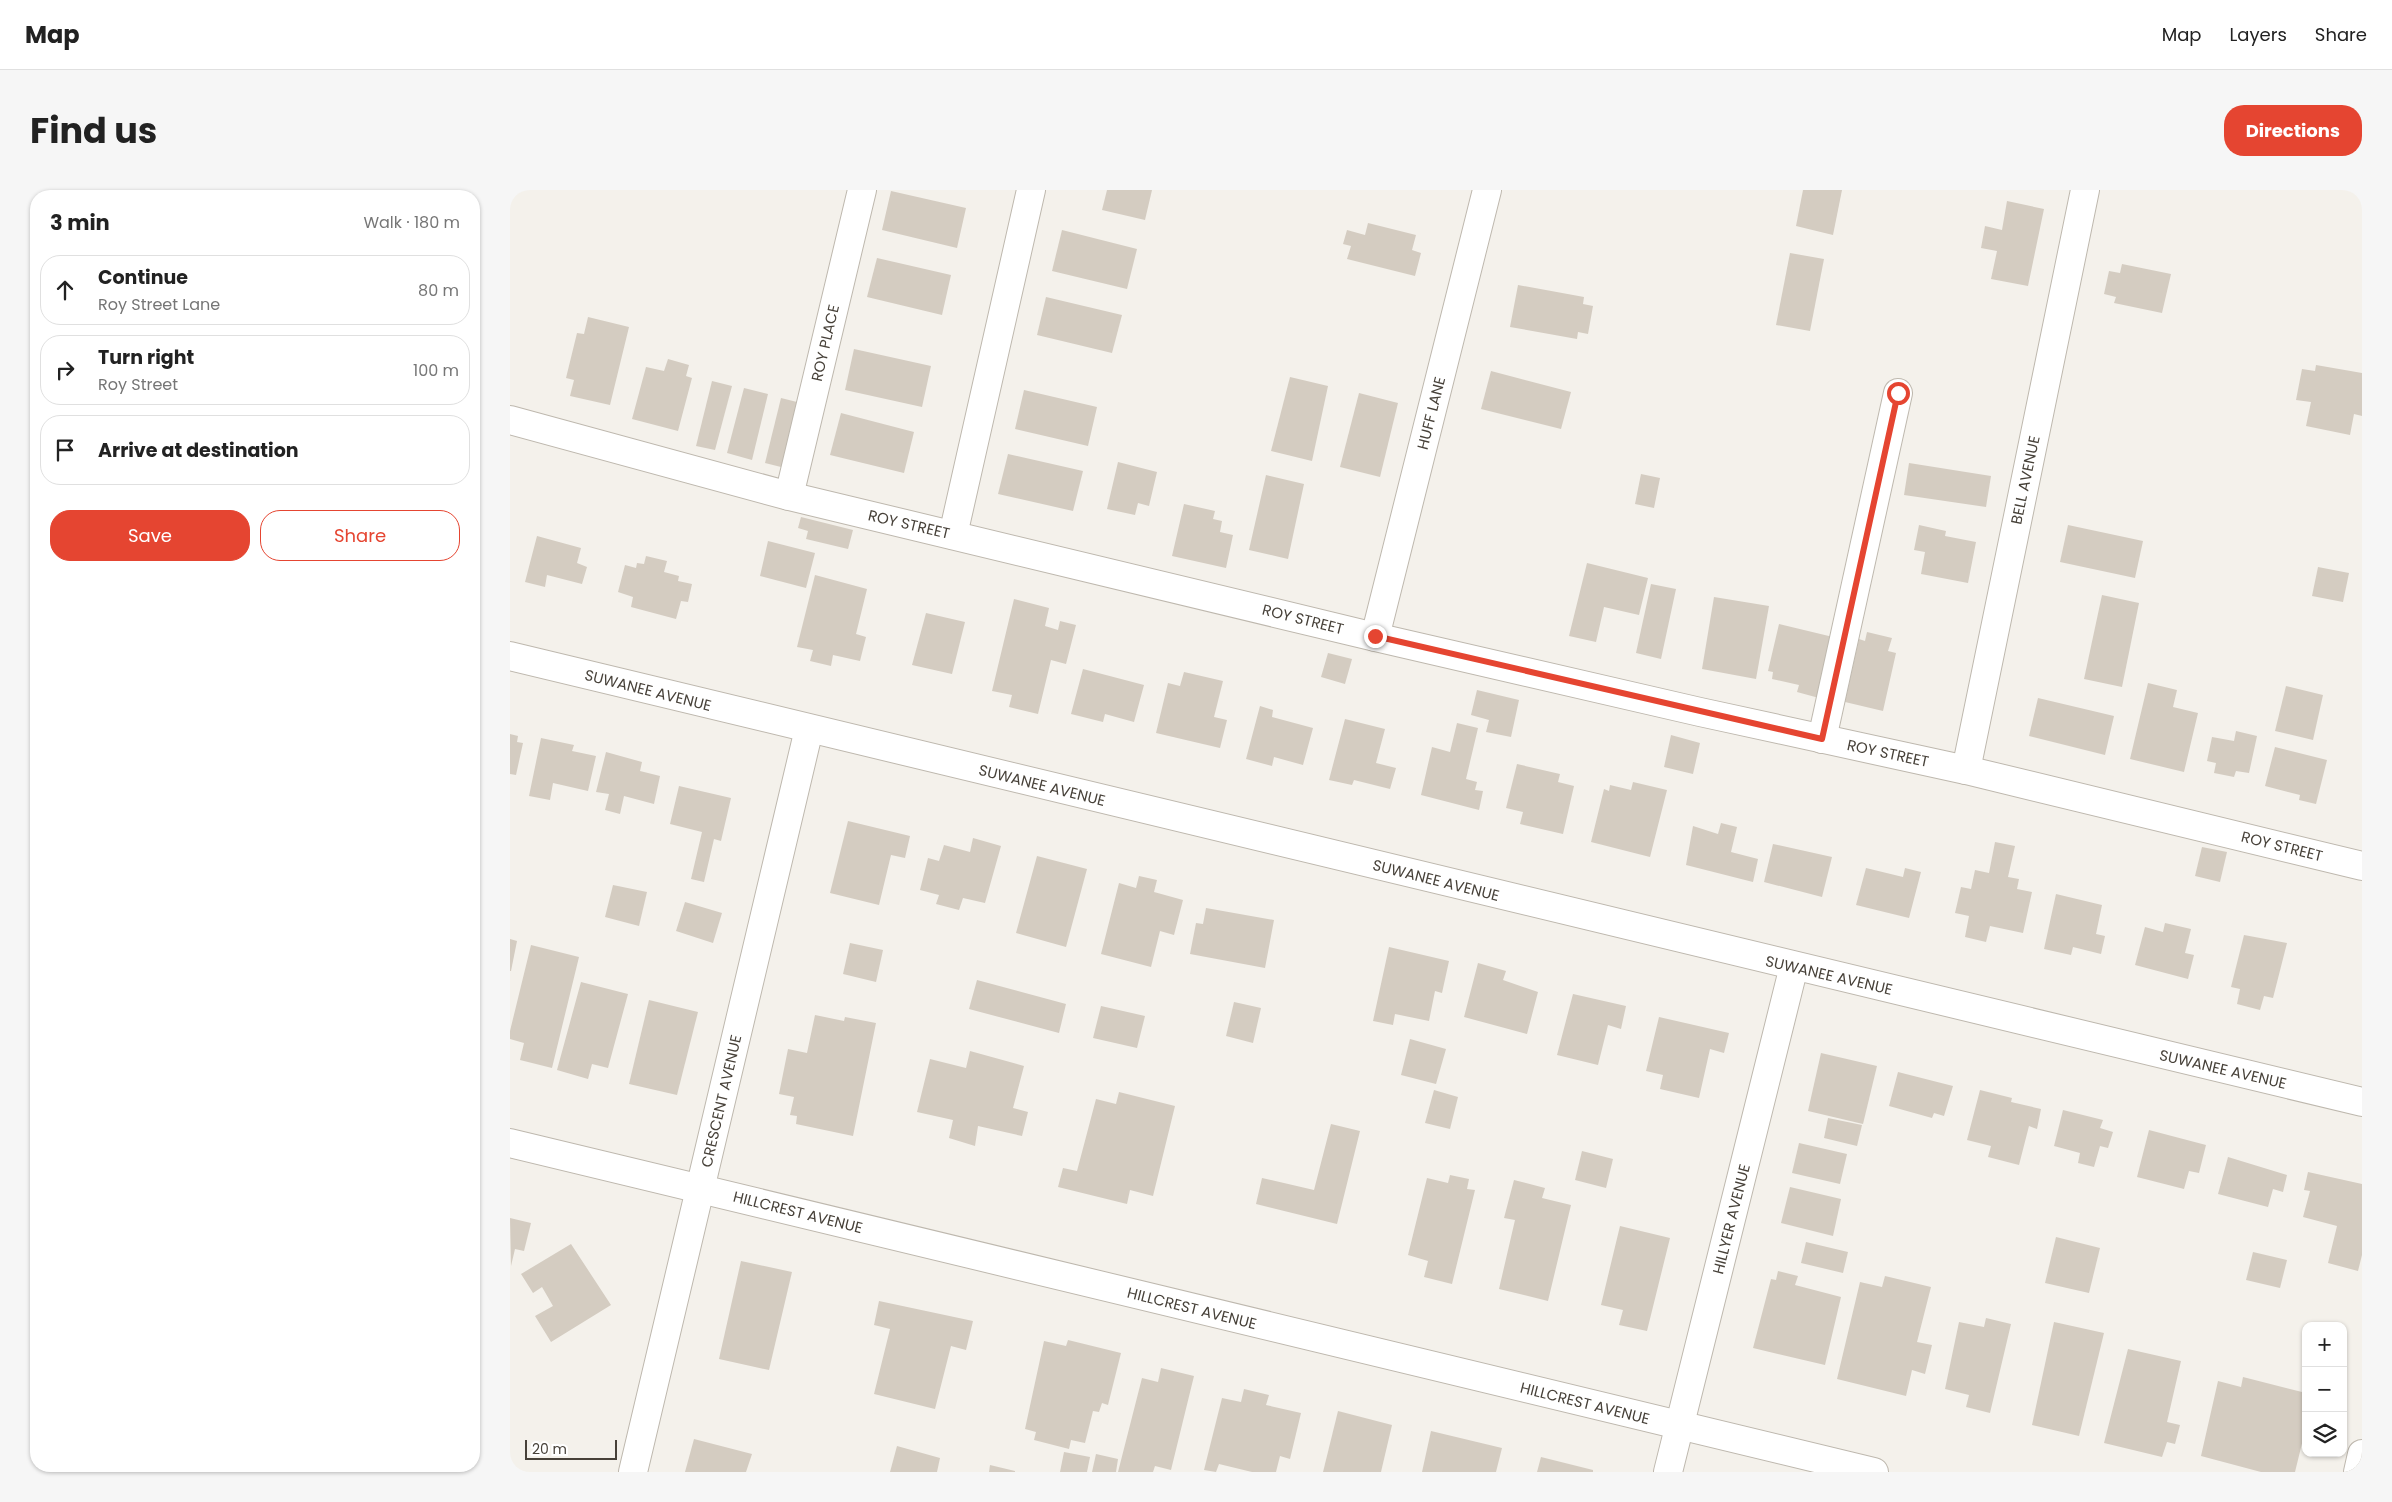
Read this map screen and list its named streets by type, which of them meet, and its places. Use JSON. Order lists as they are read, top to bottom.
{
  "streets": {
    "street": [
      "ROY PLACE",
      "HUFF LANE",
      "BELL AVENUE",
      "ROY STREET",
      "SUWANEE AVENUE",
      "CRESCENT AVENUE",
      "HILLCREST AVENUE",
      "HILLYER AVENUE"
    ]
  },
  "crossings": [
    ["ROY PLACE", "ROY STREET"],
    ["HUFF LANE", "ROY STREET"],
    ["BELL AVENUE", "ROY STREET"],
    ["SUWANEE AVENUE", "CRESCENT AVENUE"],
    ["SUWANEE AVENUE", "HILLYER AVENUE"],
    ["CRESCENT AVENUE", "HILLCREST AVENUE"],
    ["HILLCREST AVENUE", "HILLYER AVENUE"]
  ],
  "scale_bar": "20 m",
  "page": {
    "header": "Map",
    "nav": ["Map", "Layers", "Share"],
    "title": "Find us",
    "buttons": [
      "Directions",
      ["Save", "Share"]
    ],
    "heading": ["3 min", "Walk · 180 m"],
    "list": [
      ["Continue", "Roy Street Lane", "80 m"],
      ["Turn right", "Roy Street", "100 m"],
      "Arrive at destination"
    ],
    "map_buttons": ["+", "−"],
    "scale": "20 m"
  }
}
